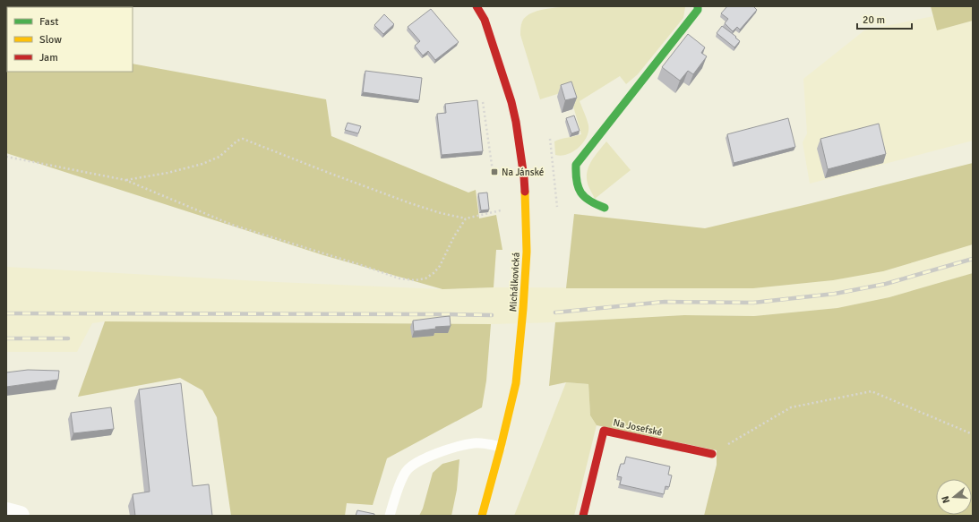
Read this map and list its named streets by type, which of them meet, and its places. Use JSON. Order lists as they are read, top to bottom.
{
  "streets": {
    "street": ["Michálkovická", "Na Josefské"]
  },
  "places": {
    "transit": ["Na Jánské"]
  },
  "legend": ["Fast", "Slow", "Jam"],
  "scale_bar": "20 m",
  "north": "left"
}
